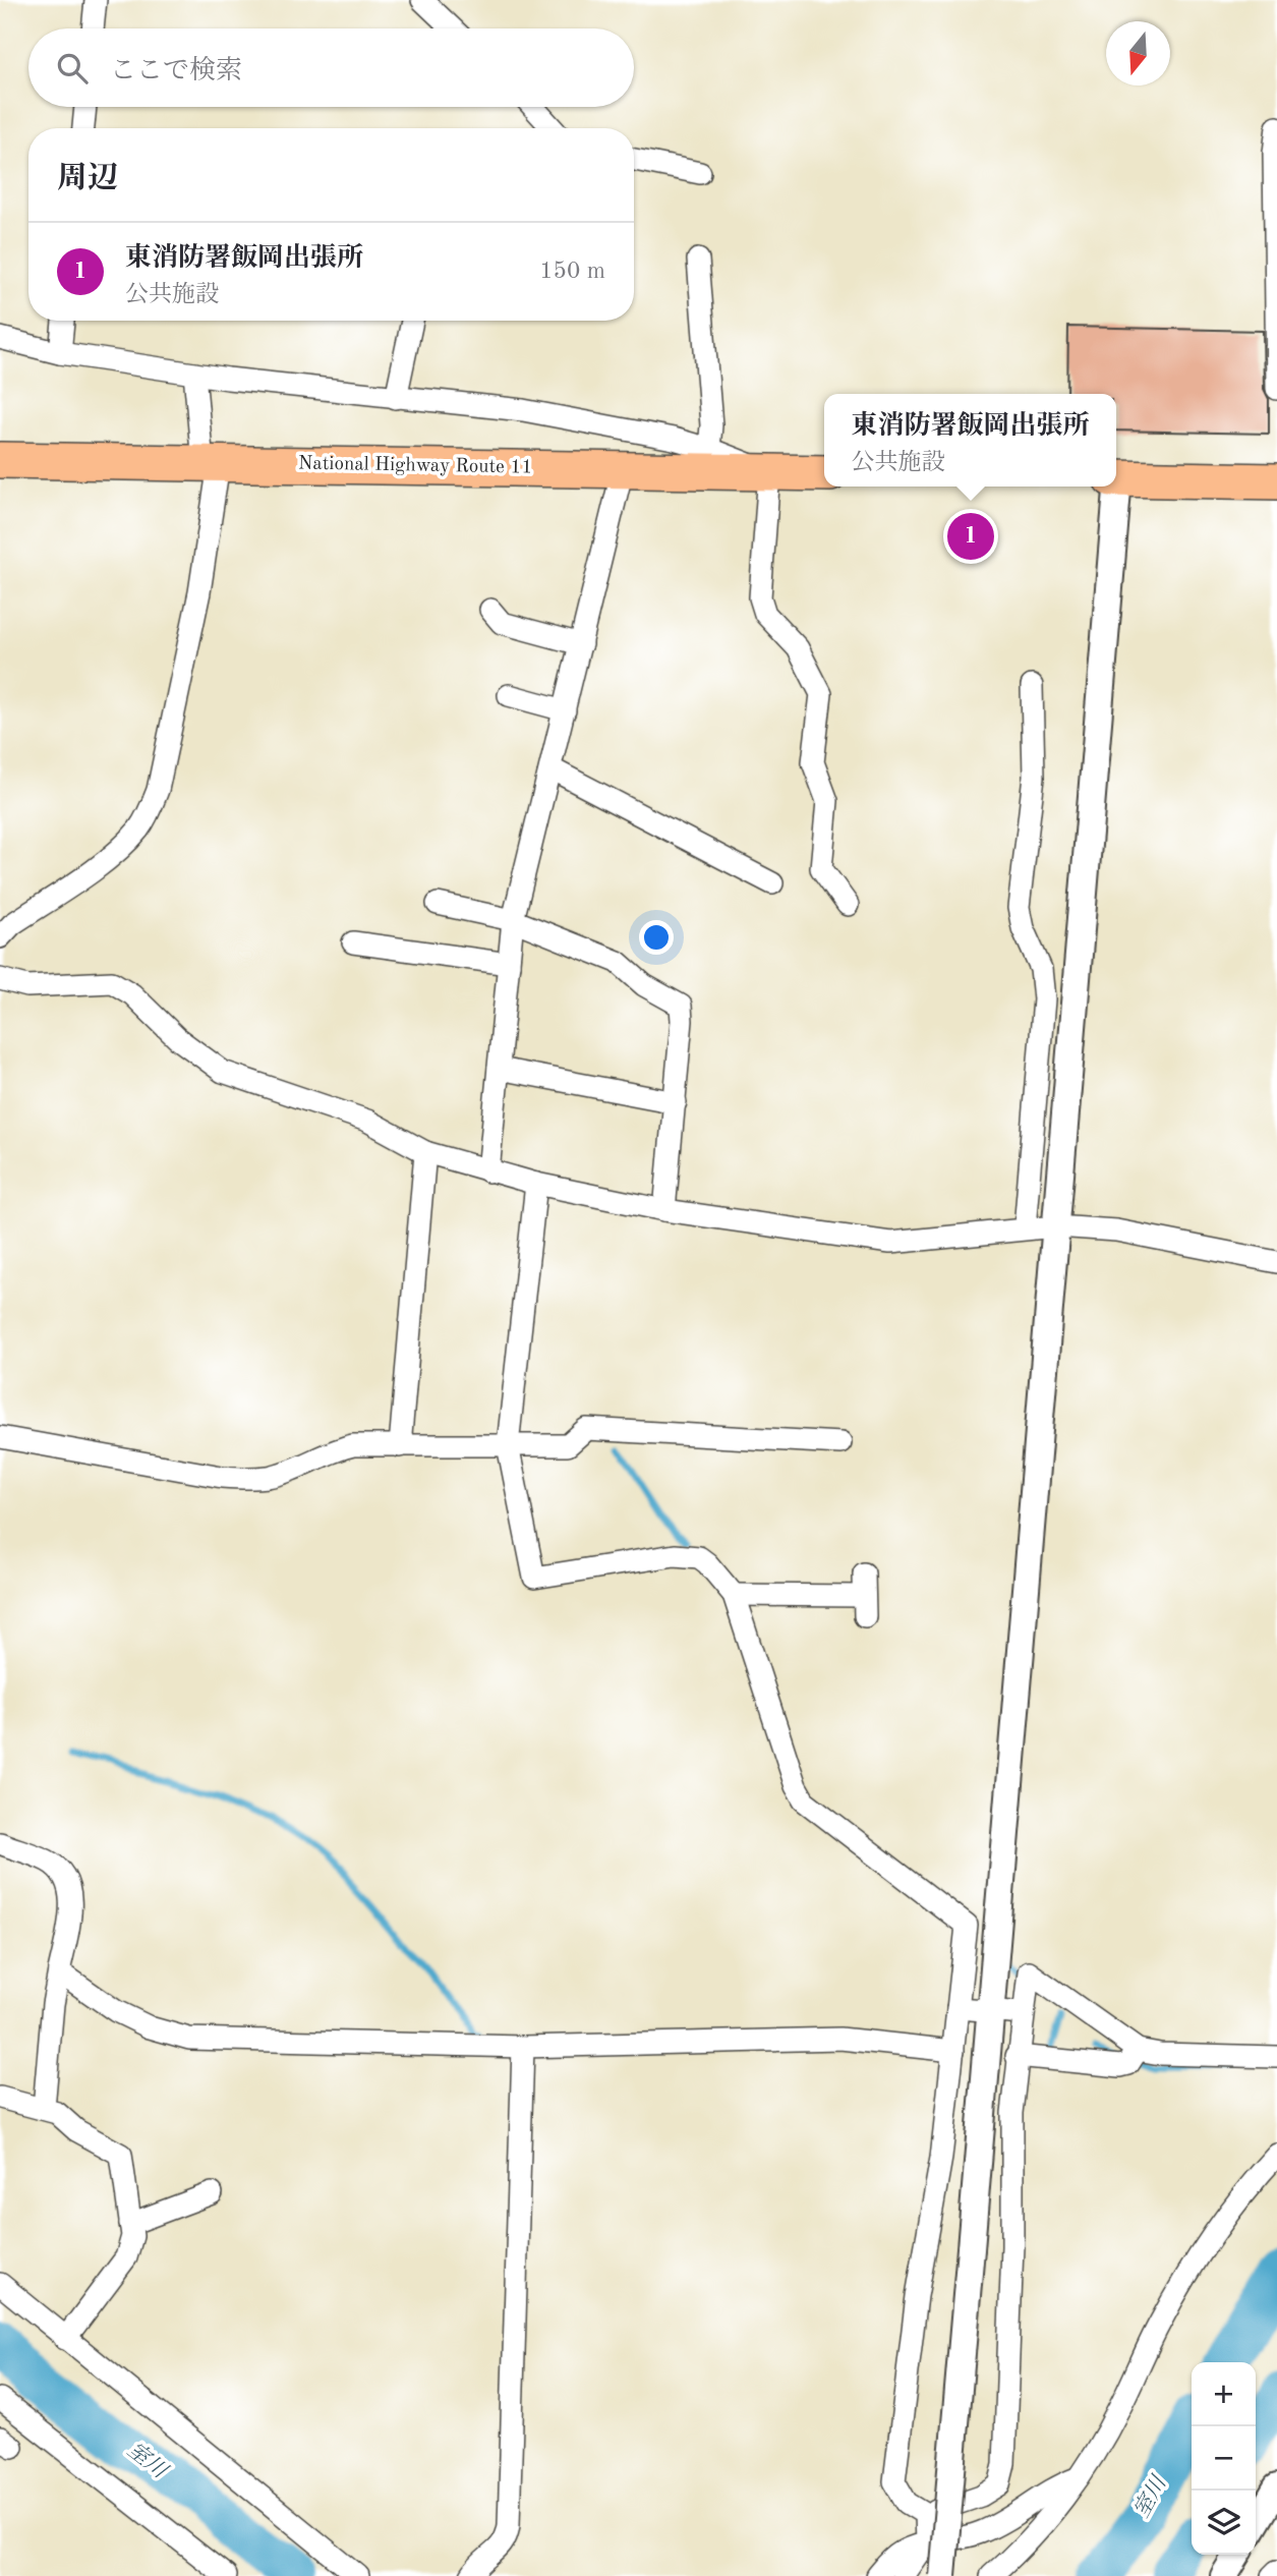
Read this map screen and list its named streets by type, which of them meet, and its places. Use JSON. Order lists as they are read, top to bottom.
{
  "streets": {
    "highway": ["National Highway Route 11"]
  },
  "water": ["室川"],
  "north": "bottom",
  "page": {
    "search": "ここで検索",
    "heading": "周辺",
    "list": [
      {
        "mark": "1",
        "name": "東消防署飯岡出張所",
        "note": "公共施設",
        "value": "150 m"
      }
    ],
    "popup": ["東消防署飯岡出張所", "公共施設"],
    "pins": "1",
    "map_buttons": ["+", "−"]
  }
}
